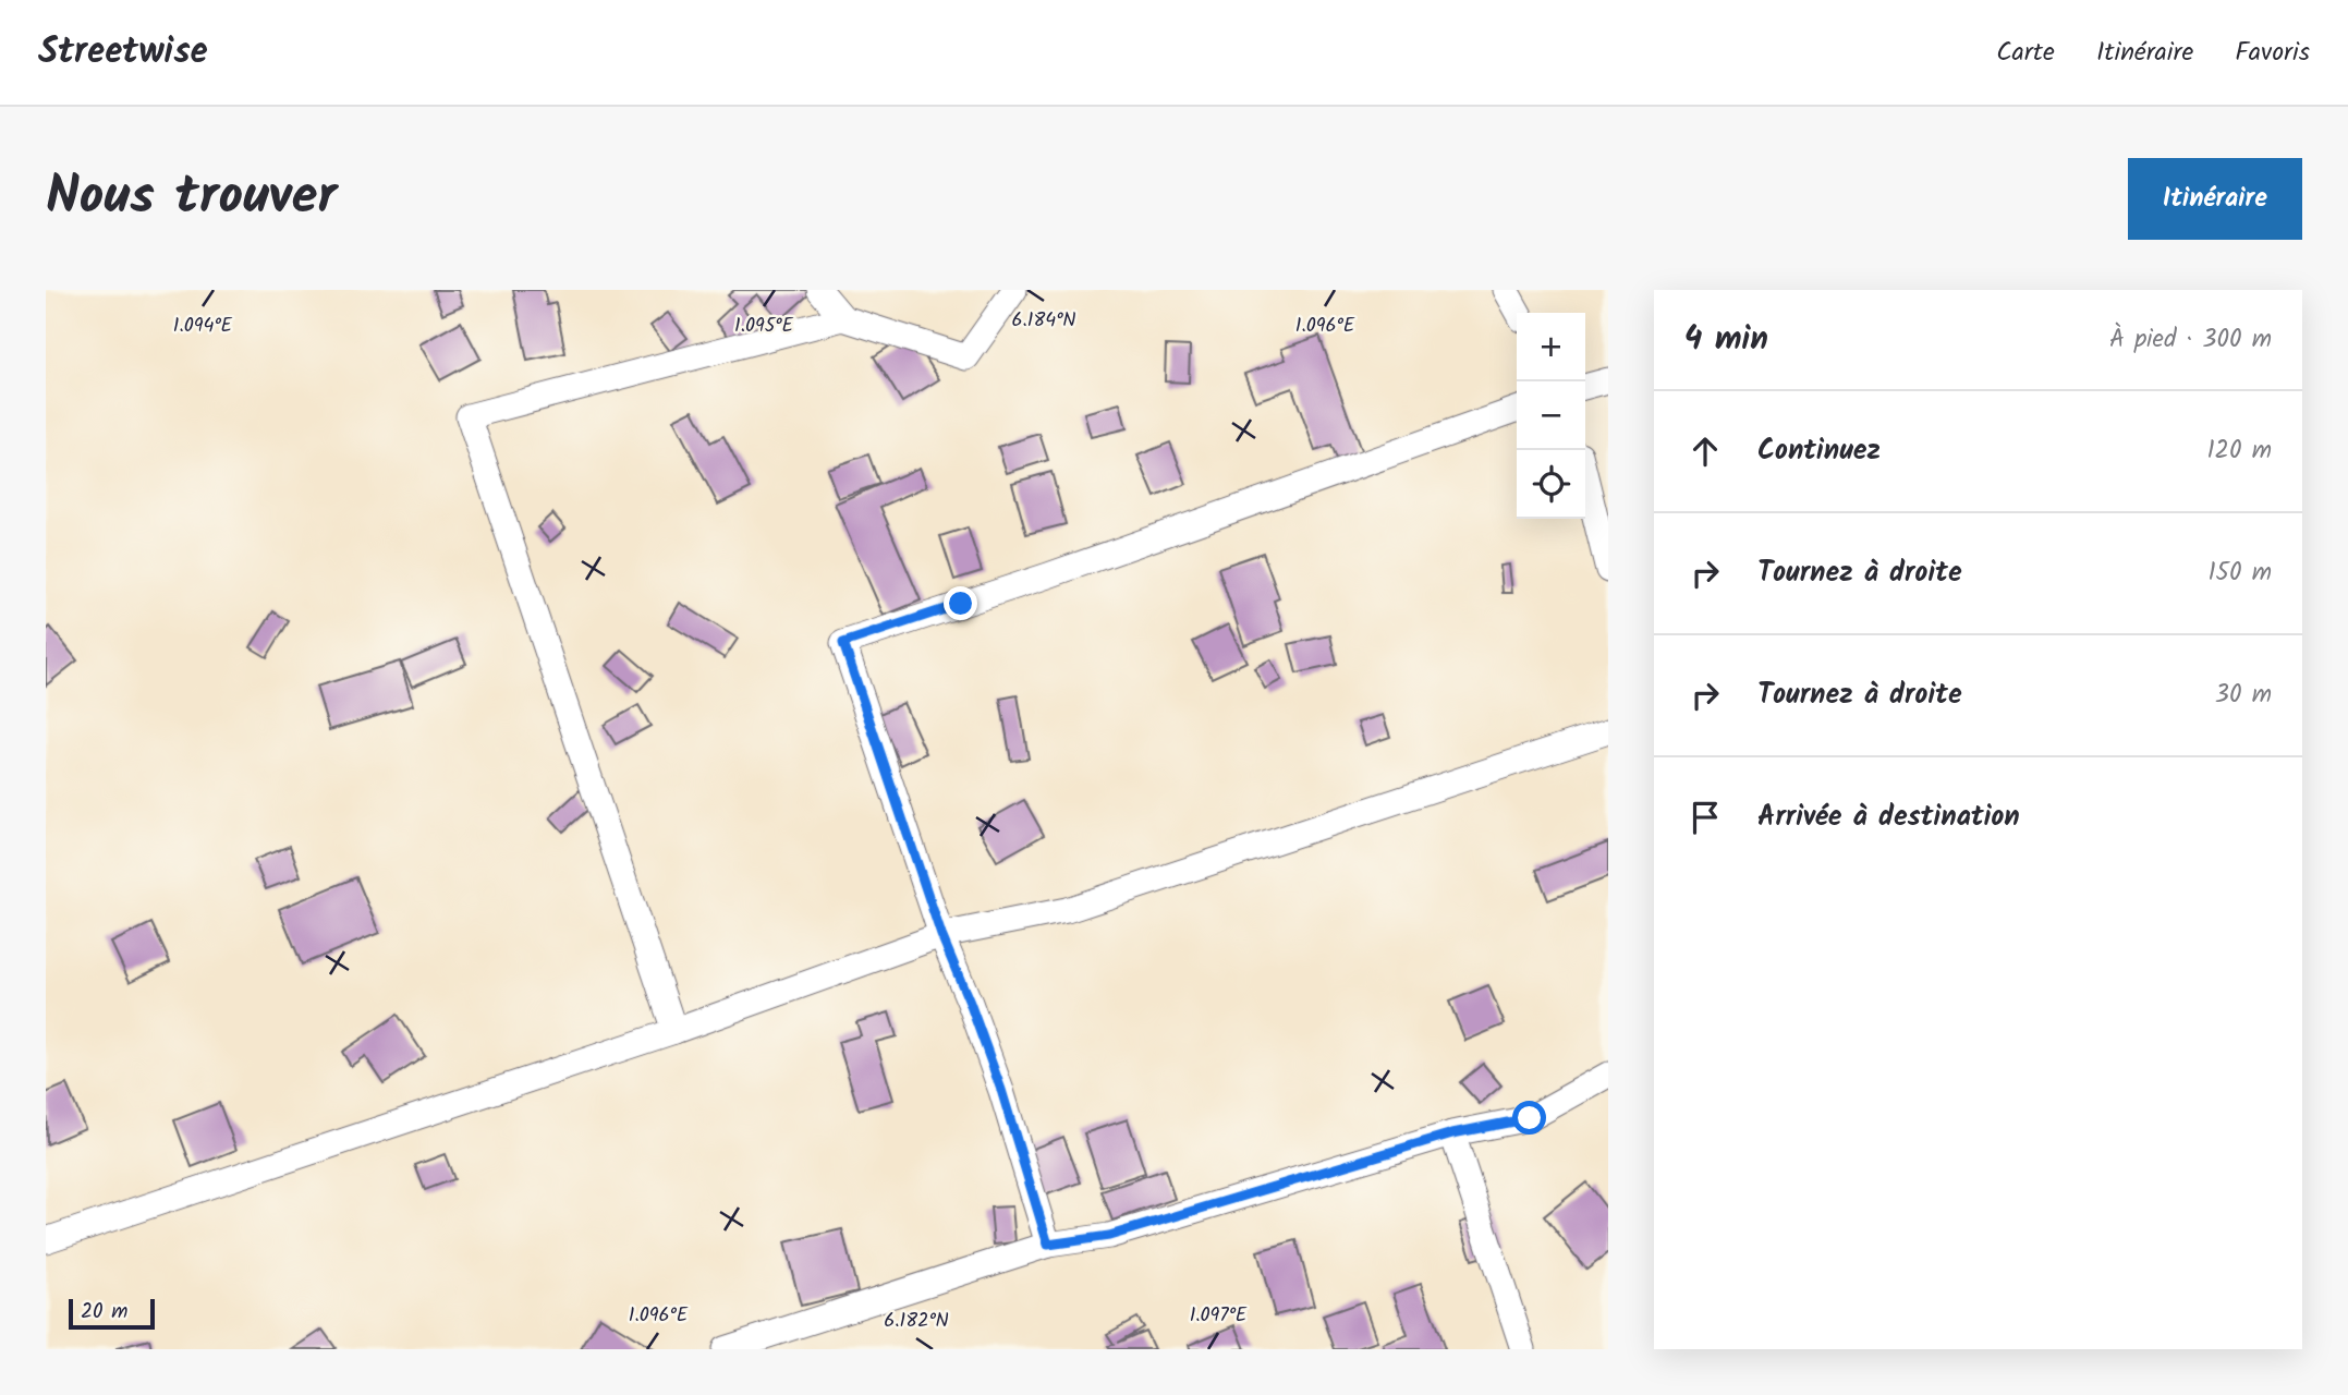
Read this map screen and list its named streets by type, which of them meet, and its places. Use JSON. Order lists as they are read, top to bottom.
{
  "scale_bar": "20 m",
  "page": {
    "header": "Streetwise",
    "nav": ["Carte", "Itinéraire", "Favoris"],
    "title": "Nous trouver",
    "buttons": "Itinéraire",
    "heading": ["4 min", "À pied · 300 m"],
    "map_buttons": ["+", "−"],
    "list": [
      ["Continuez", "120 m"],
      ["Tournez à droite", "150 m"],
      ["Tournez à droite", "30 m"],
      "Arrivée à destination"
    ],
    "scale": "20 m"
  },
  "coordinates": [
    "6.184°N",
    "1.094°E",
    "1.095°E",
    "1.096°E",
    "1.097°E",
    "6.182°N"
  ]
}
